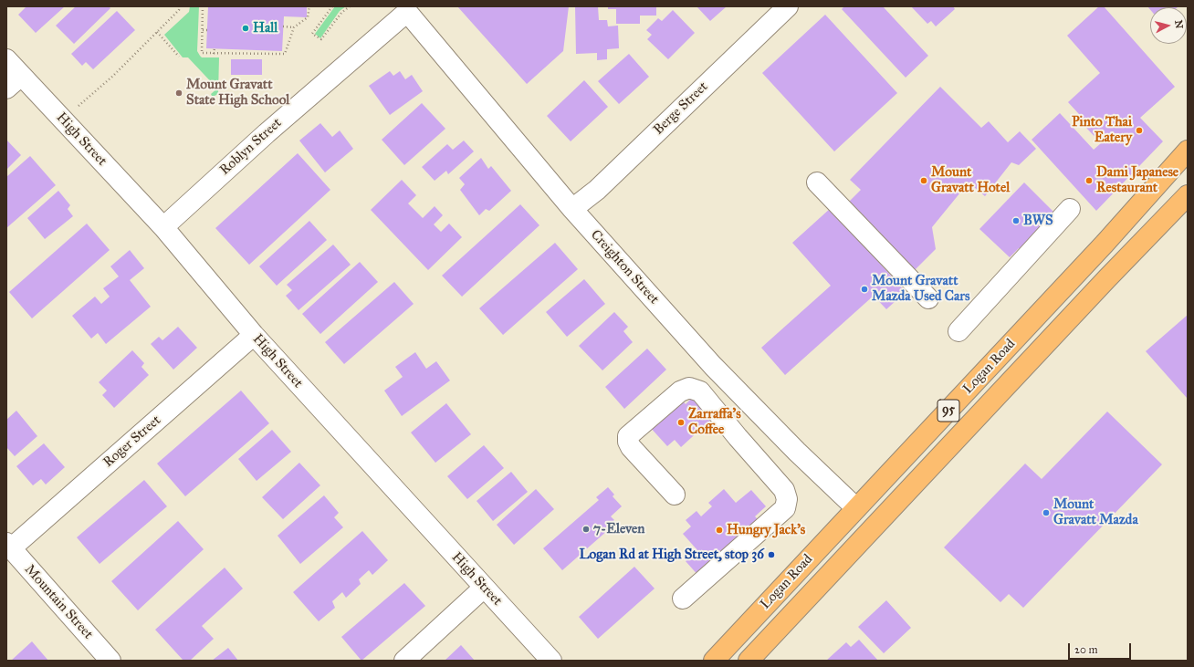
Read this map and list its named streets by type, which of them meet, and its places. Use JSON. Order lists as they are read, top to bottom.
{
  "streets": {
    "main road": ["Logan Road", "95"],
    "street": [
      "Berge Street",
      "High Street",
      "Roblyn Street",
      "Creighton Street",
      "Roger Street",
      "Mountain Street"
    ]
  },
  "crossings": [
    ["Berge Street", "Creighton Street"],
    ["High Street", "Roblyn Street"],
    ["High Street", "Roger Street"],
    ["Roblyn Street", "Creighton Street"],
    ["Creighton Street", "Logan Road"],
    ["Roger Street", "Mountain Street"]
  ],
  "places": [
    "Hall",
    "Mount Gravatt State High School",
    "Pinto Thai Eatery",
    "Mount Gravatt Hotel",
    "Dami Japanese Restaurant",
    "BWS",
    "Mount Gravatt Mazda Used Cars",
    "Zarraffa's Coffee",
    "Mount Gravatt Mazda",
    "7-Eleven",
    "Hungry Jack's",
    "Logan Rd at High Street, stop 36"
  ],
  "scale_bar": "20 m",
  "north": "right"
}
